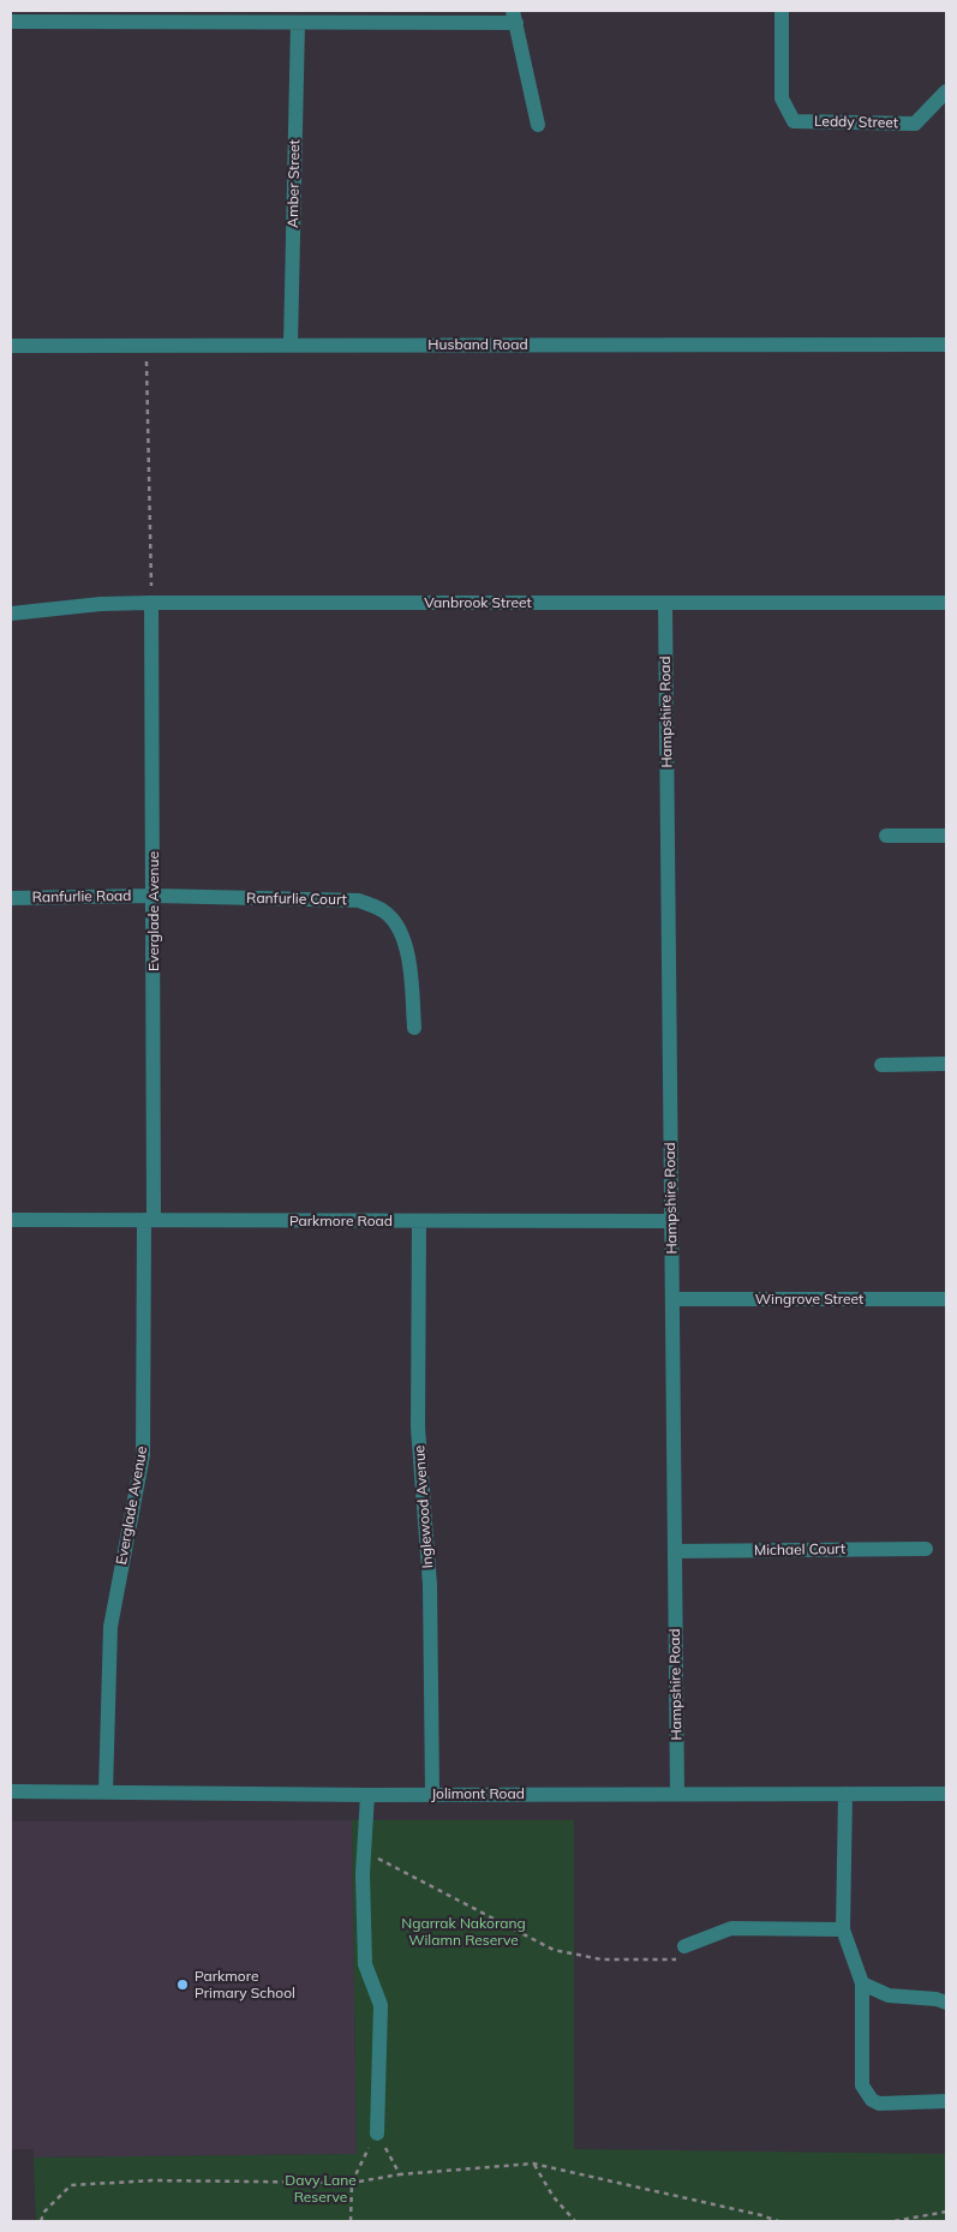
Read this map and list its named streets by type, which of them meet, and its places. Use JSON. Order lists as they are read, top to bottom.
{
  "streets": {
    "street": [
      "Leddy Street",
      "Amber Street",
      "Husband Road",
      "Vanbrook Street",
      "Hampshire Road",
      "Ranfurlie Road",
      "Ranfurlie Court",
      "Everglade Avenue",
      "Parkmore Road",
      "Wingrove Street",
      "Inglewood Avenue",
      "Michael Court",
      "Jolimont Road"
    ]
  },
  "crossings": [
    ["Amber Street", "Husband Road"],
    ["Vanbrook Street", "Hampshire Road"],
    ["Vanbrook Street", "Everglade Avenue"],
    ["Hampshire Road", "Parkmore Road"],
    ["Hampshire Road", "Wingrove Street"],
    ["Hampshire Road", "Michael Court"],
    ["Hampshire Road", "Jolimont Road"],
    ["Ranfurlie Road", "Ranfurlie Court"],
    ["Ranfurlie Road", "Everglade Avenue"],
    ["Ranfurlie Court", "Everglade Avenue"],
    ["Everglade Avenue", "Parkmore Road"],
    ["Everglade Avenue", "Jolimont Road"],
    ["Parkmore Road", "Inglewood Avenue"],
    ["Inglewood Avenue", "Jolimont Road"]
  ],
  "parks": ["Ngarrak Nakorang Wilamn Reserve", "Davy Lane Reserve"],
  "places": ["Parkmore Primary School"]
}
